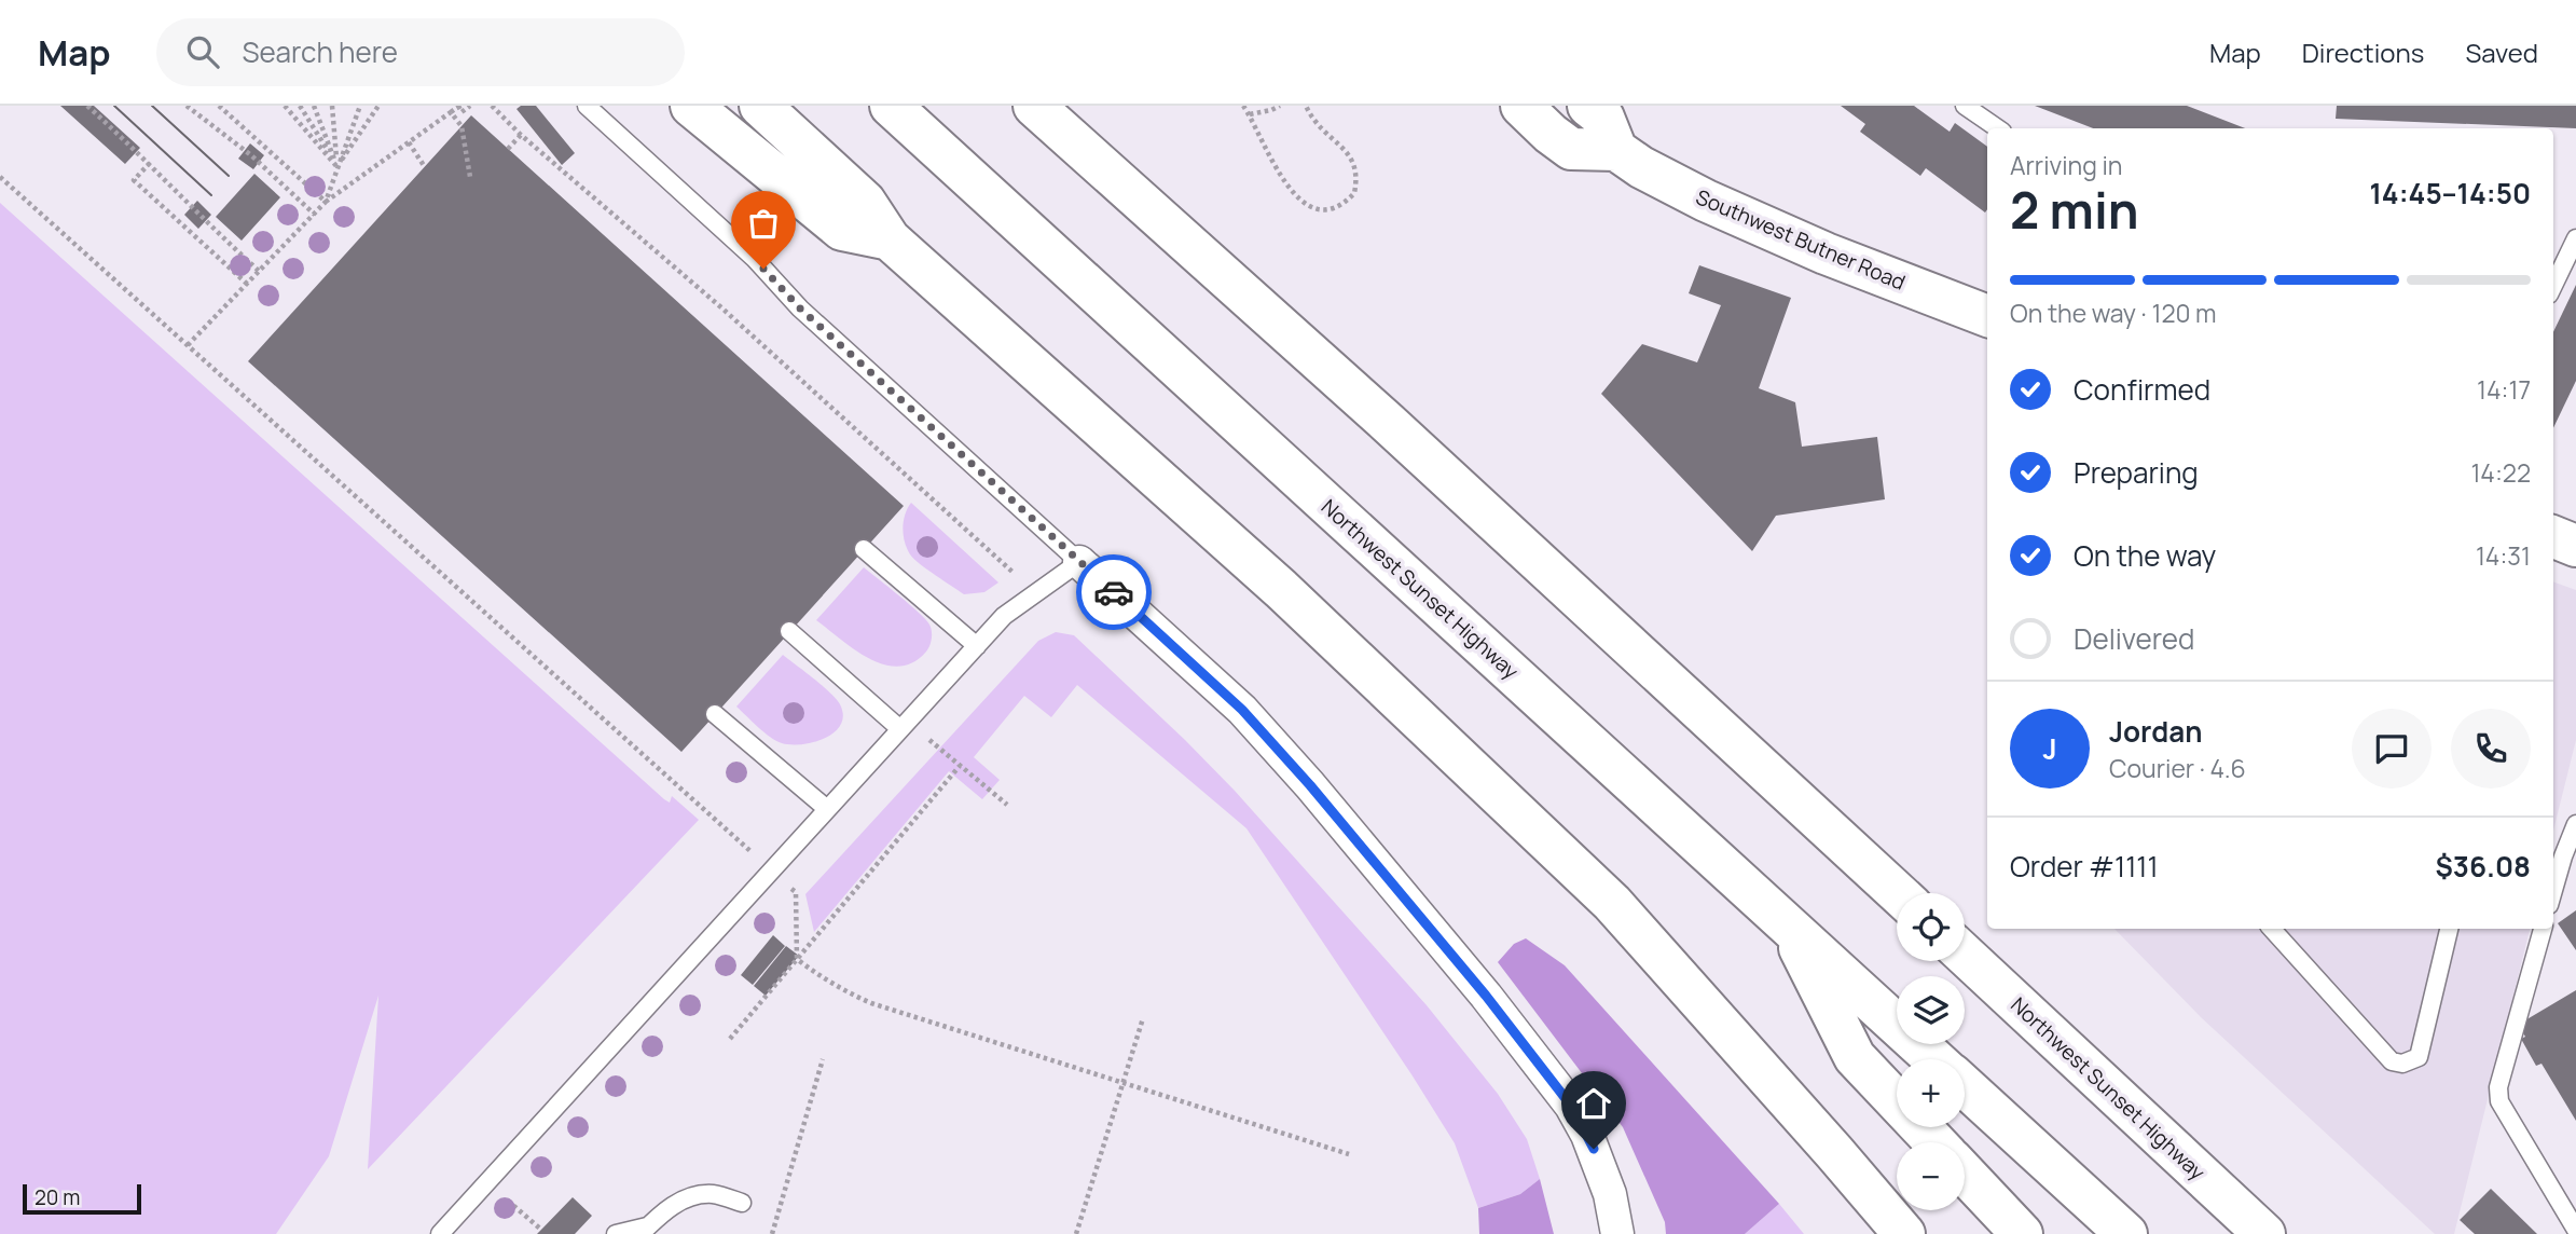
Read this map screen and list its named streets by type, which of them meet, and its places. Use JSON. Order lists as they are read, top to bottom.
{
  "streets": {
    "main road": ["Southwest Butner Road", "Northwest Sunset Highway"]
  },
  "scale_bar": "20 m",
  "page": {
    "header": "Map",
    "search": "Search here",
    "nav": ["Map", "Directions", "Saved"],
    "heading": ["2 min", "Arriving in", "14:45–14:50"],
    "panel": [
      "Jordan",
      "Courier · 4.6",
      "Order #1111",
      "$36.08"
    ],
    "bar": "On the way · 120 m",
    "list": [
      ["Confirmed", "14:17"],
      ["Preparing", "14:22"],
      ["On the way", "14:31"],
      "Delivered"
    ],
    "round": "J",
    "map_buttons": ["+", "−"],
    "scale": "20 m"
  }
}
